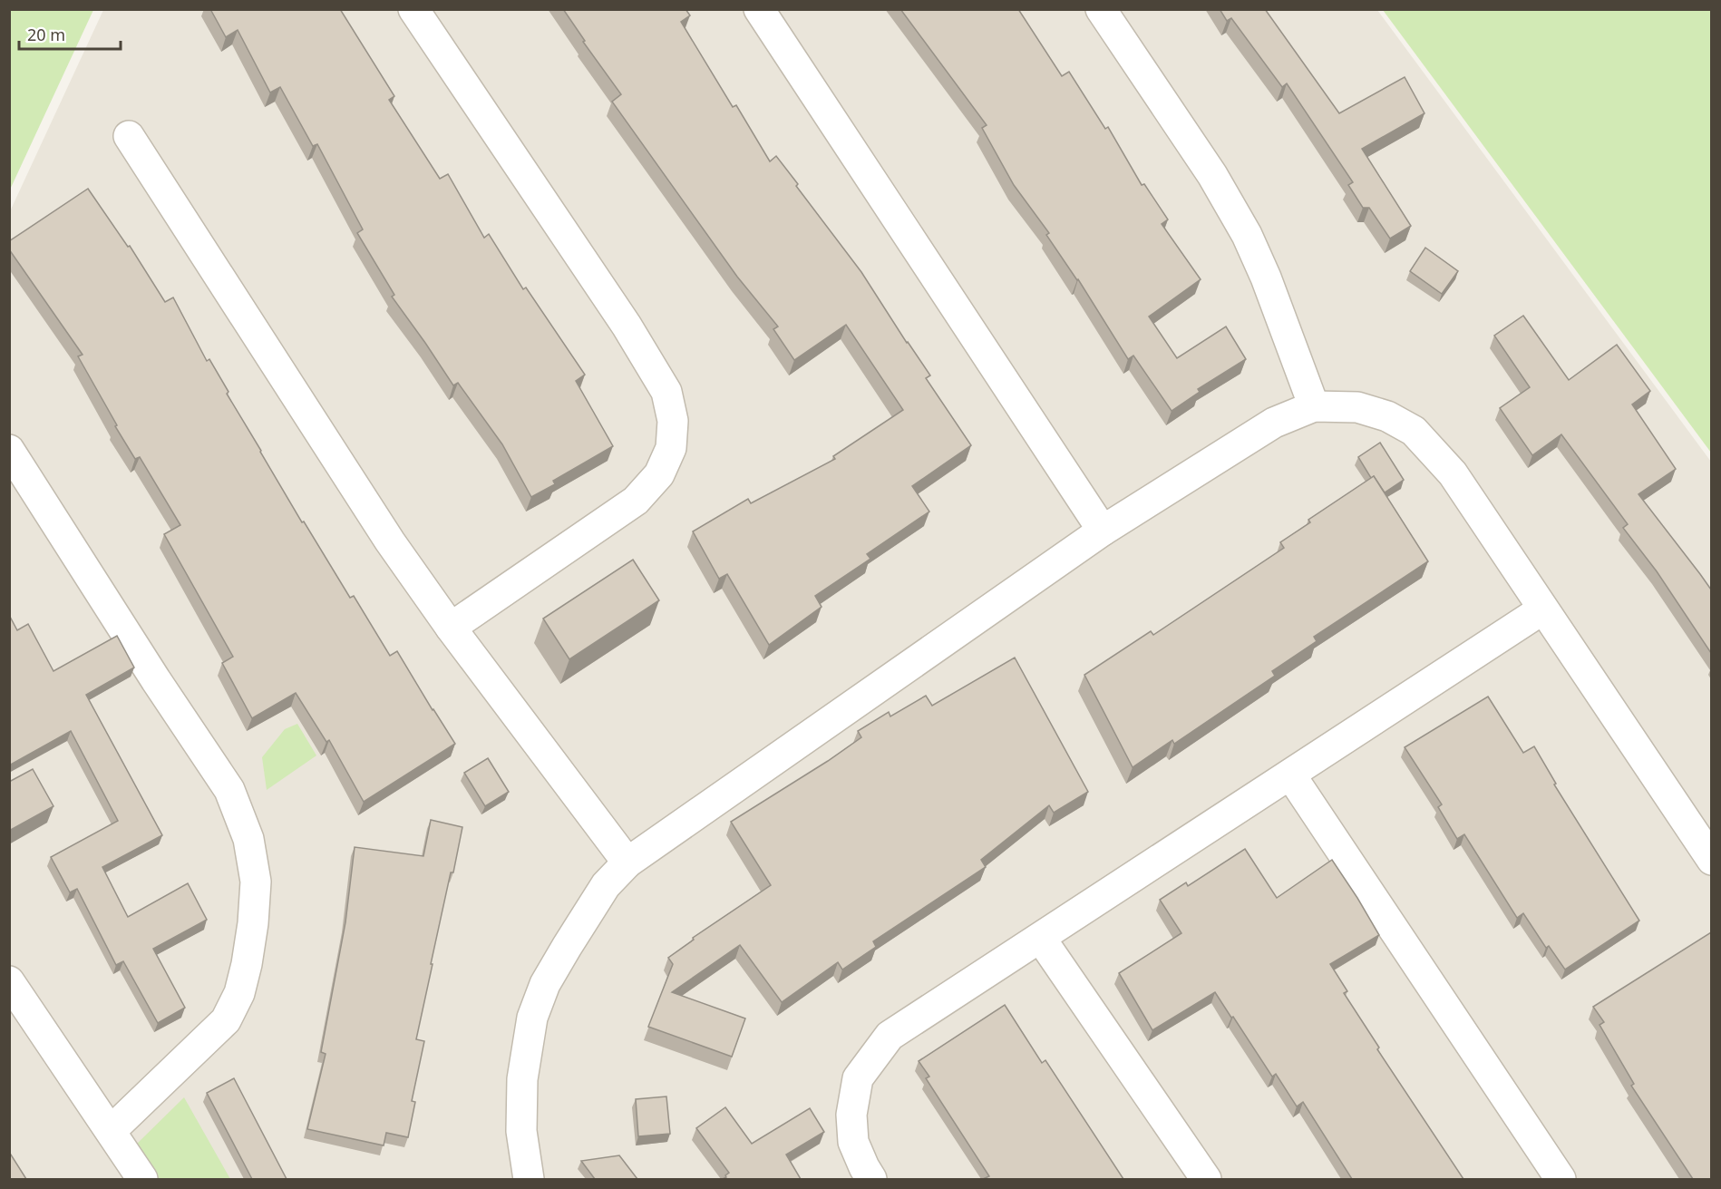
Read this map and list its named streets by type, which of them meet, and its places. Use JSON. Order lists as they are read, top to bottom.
{
  "scale_bar": "20 m"
}
